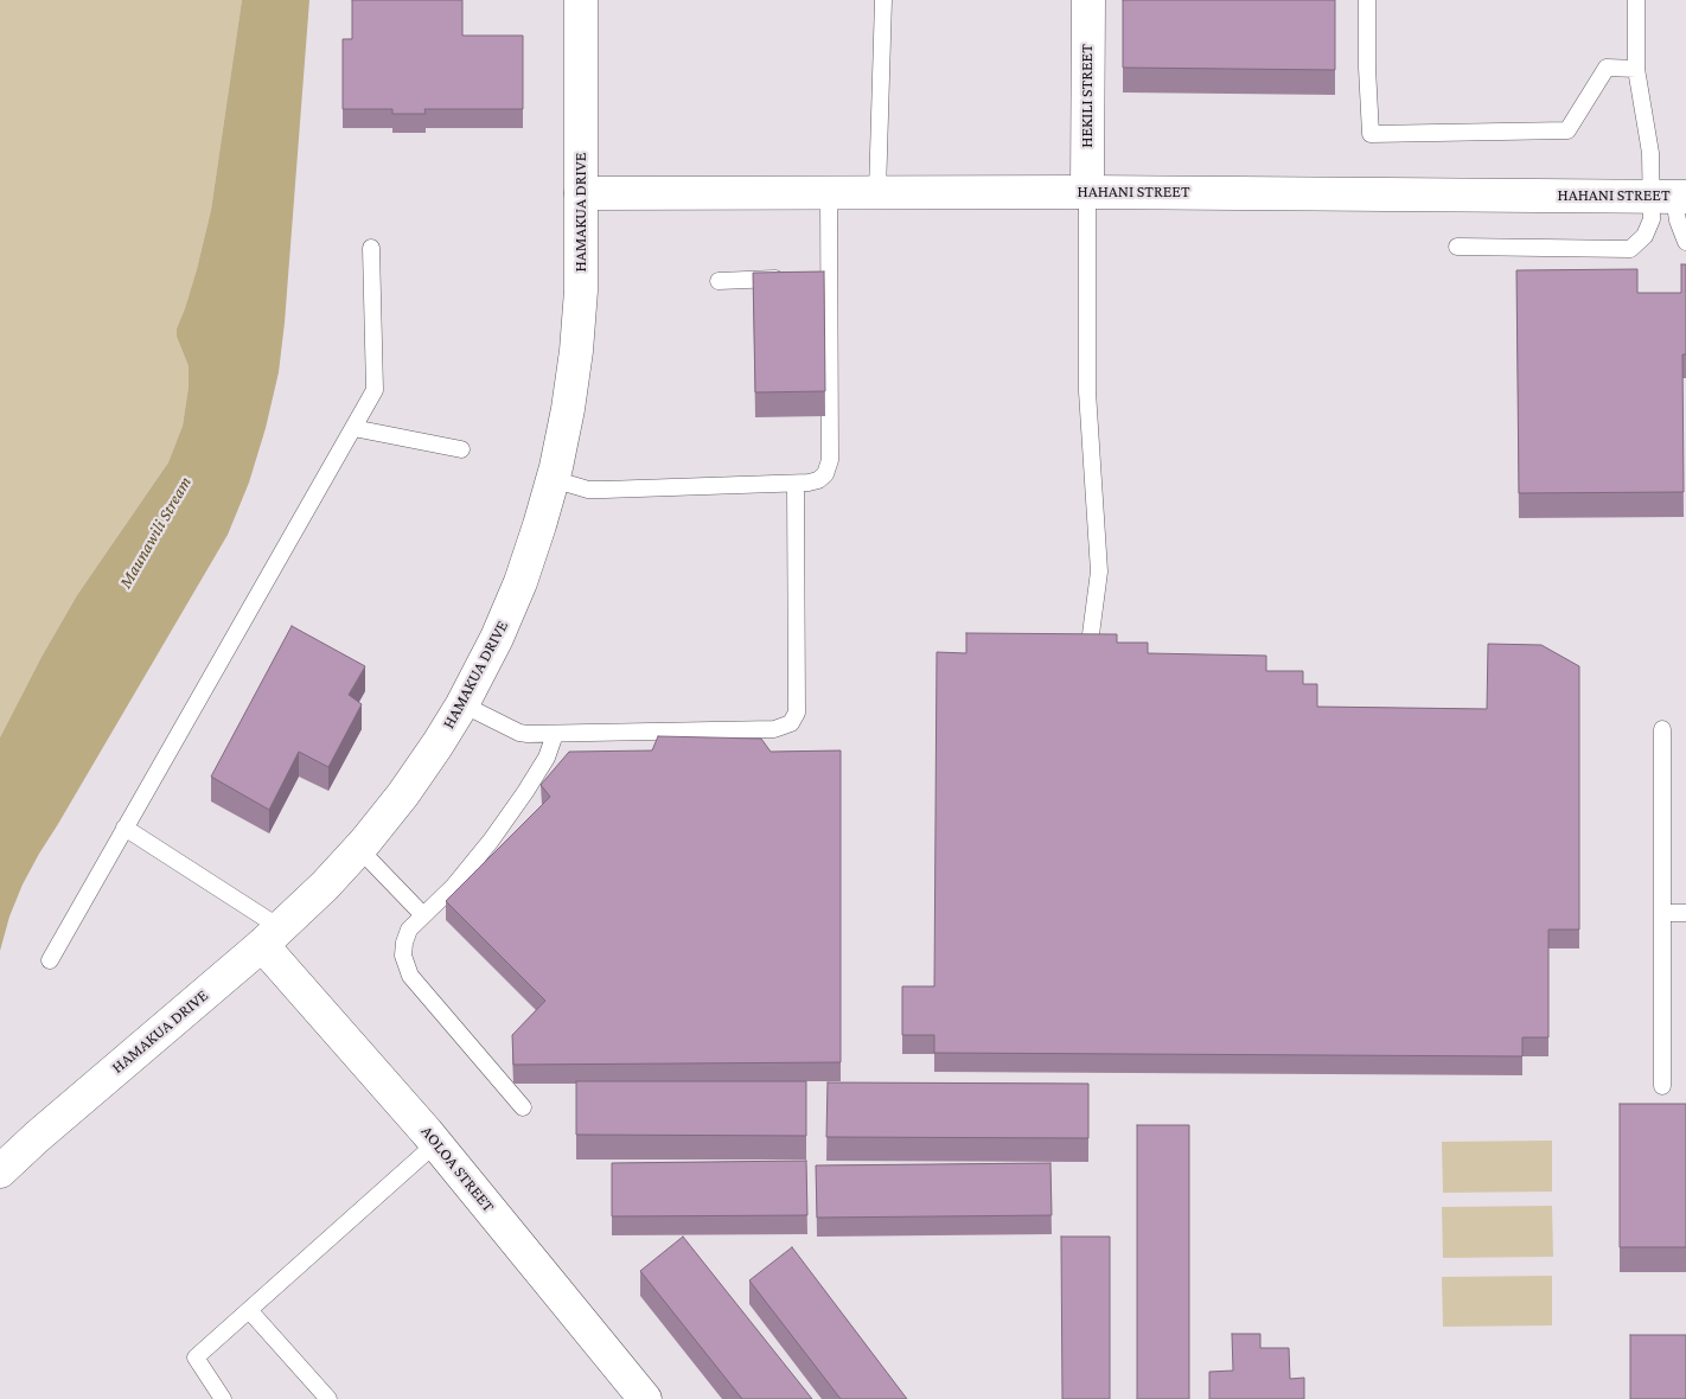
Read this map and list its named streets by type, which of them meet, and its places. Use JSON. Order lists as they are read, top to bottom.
{
  "streets": {
    "street": [
      "HEKILI STREET",
      "HAHANI STREET",
      "HAMAKUA DRIVE",
      "AOLOA STREET"
    ]
  },
  "crossings": [
    ["HEKILI STREET", "HAHANI STREET"],
    ["HAHANI STREET", "HAMAKUA DRIVE"],
    ["HAMAKUA DRIVE", "AOLOA STREET"]
  ],
  "water": ["Maunawili Stream"]
}
